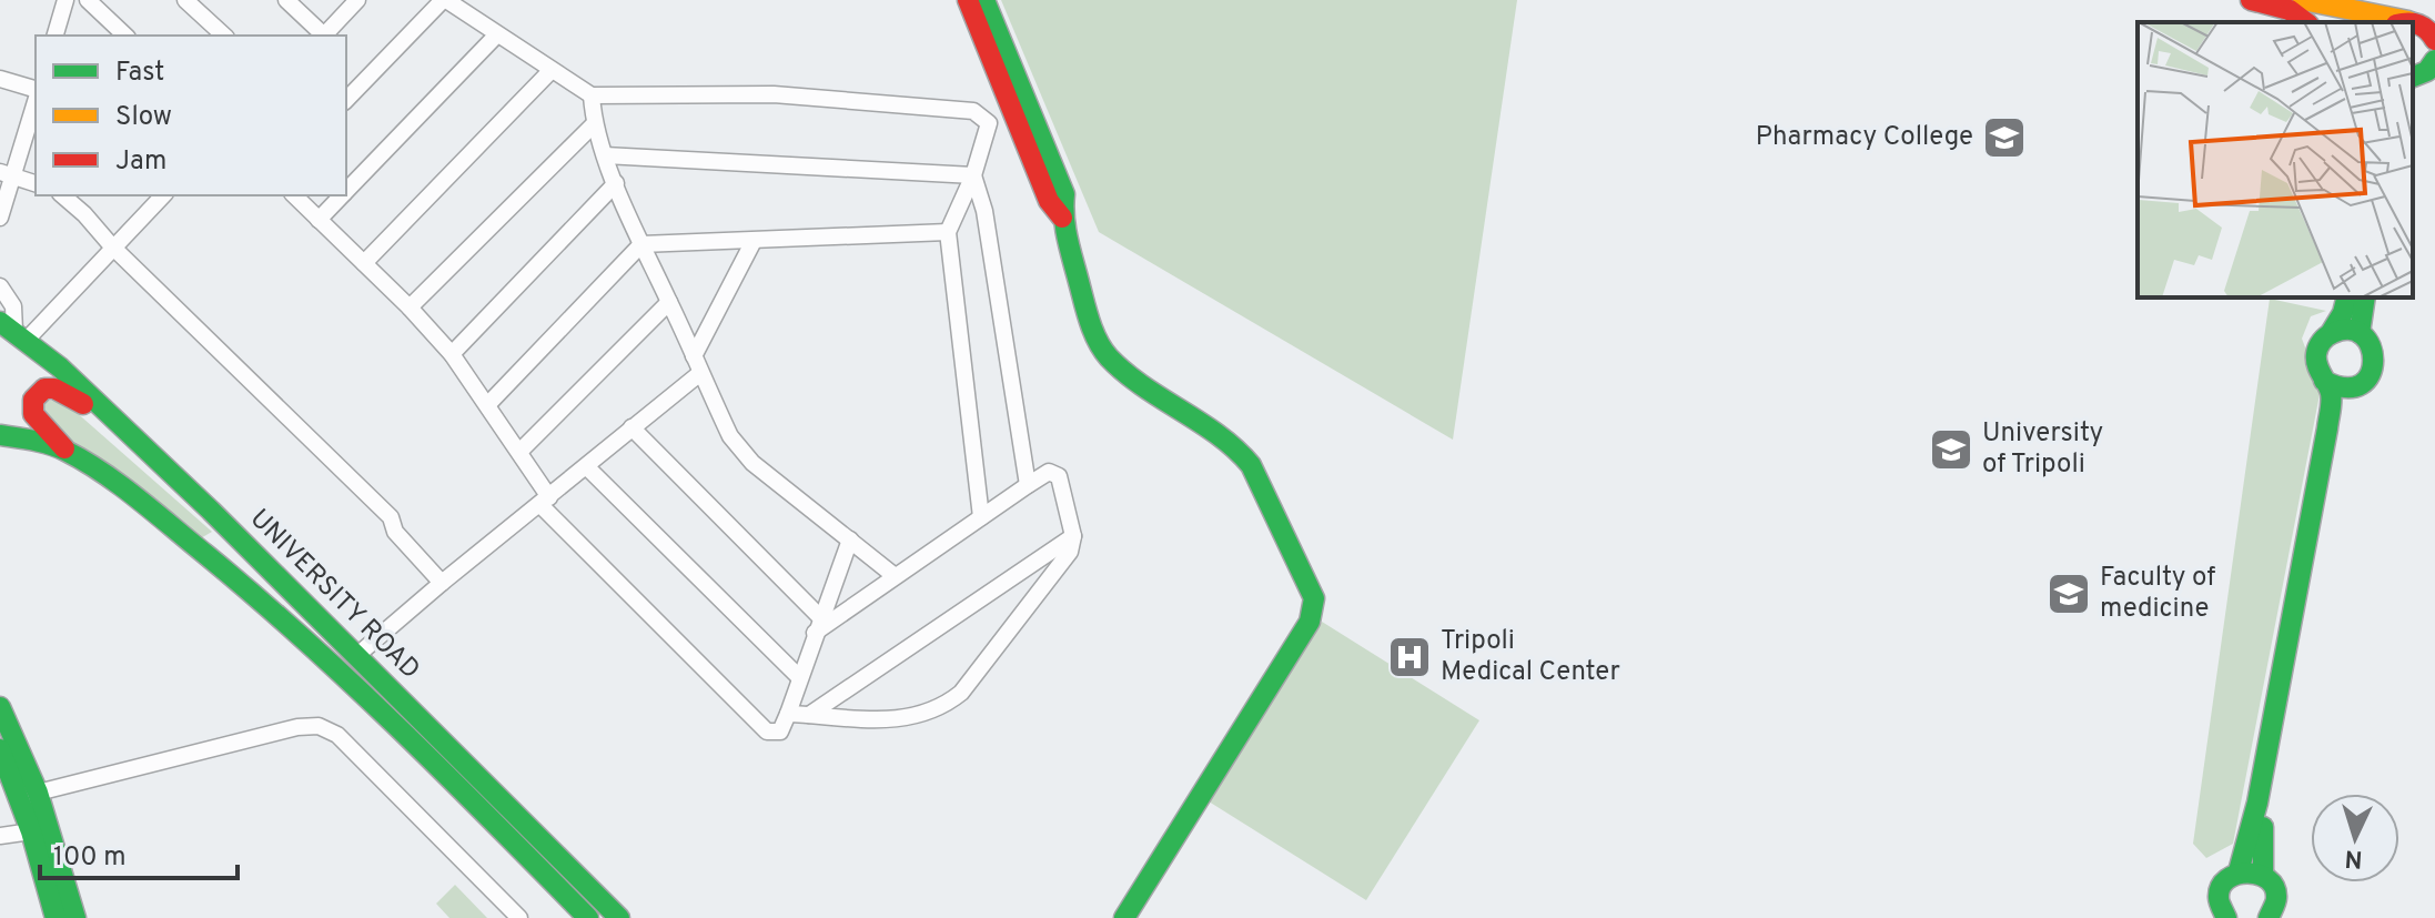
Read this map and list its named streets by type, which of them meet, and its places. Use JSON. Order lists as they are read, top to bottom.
{
  "streets": {
    "main road": ["UNIVERSITY ROAD"]
  },
  "places": {
    "school or university": ["Pharmacy College", "University of Tripoli", "Faculty of medicine"],
    "hospital": ["Tripoli Medical Center"]
  },
  "legend": ["Fast", "Slow", "Jam"],
  "scale_bar": "100 m",
  "north": "bottom"
}
